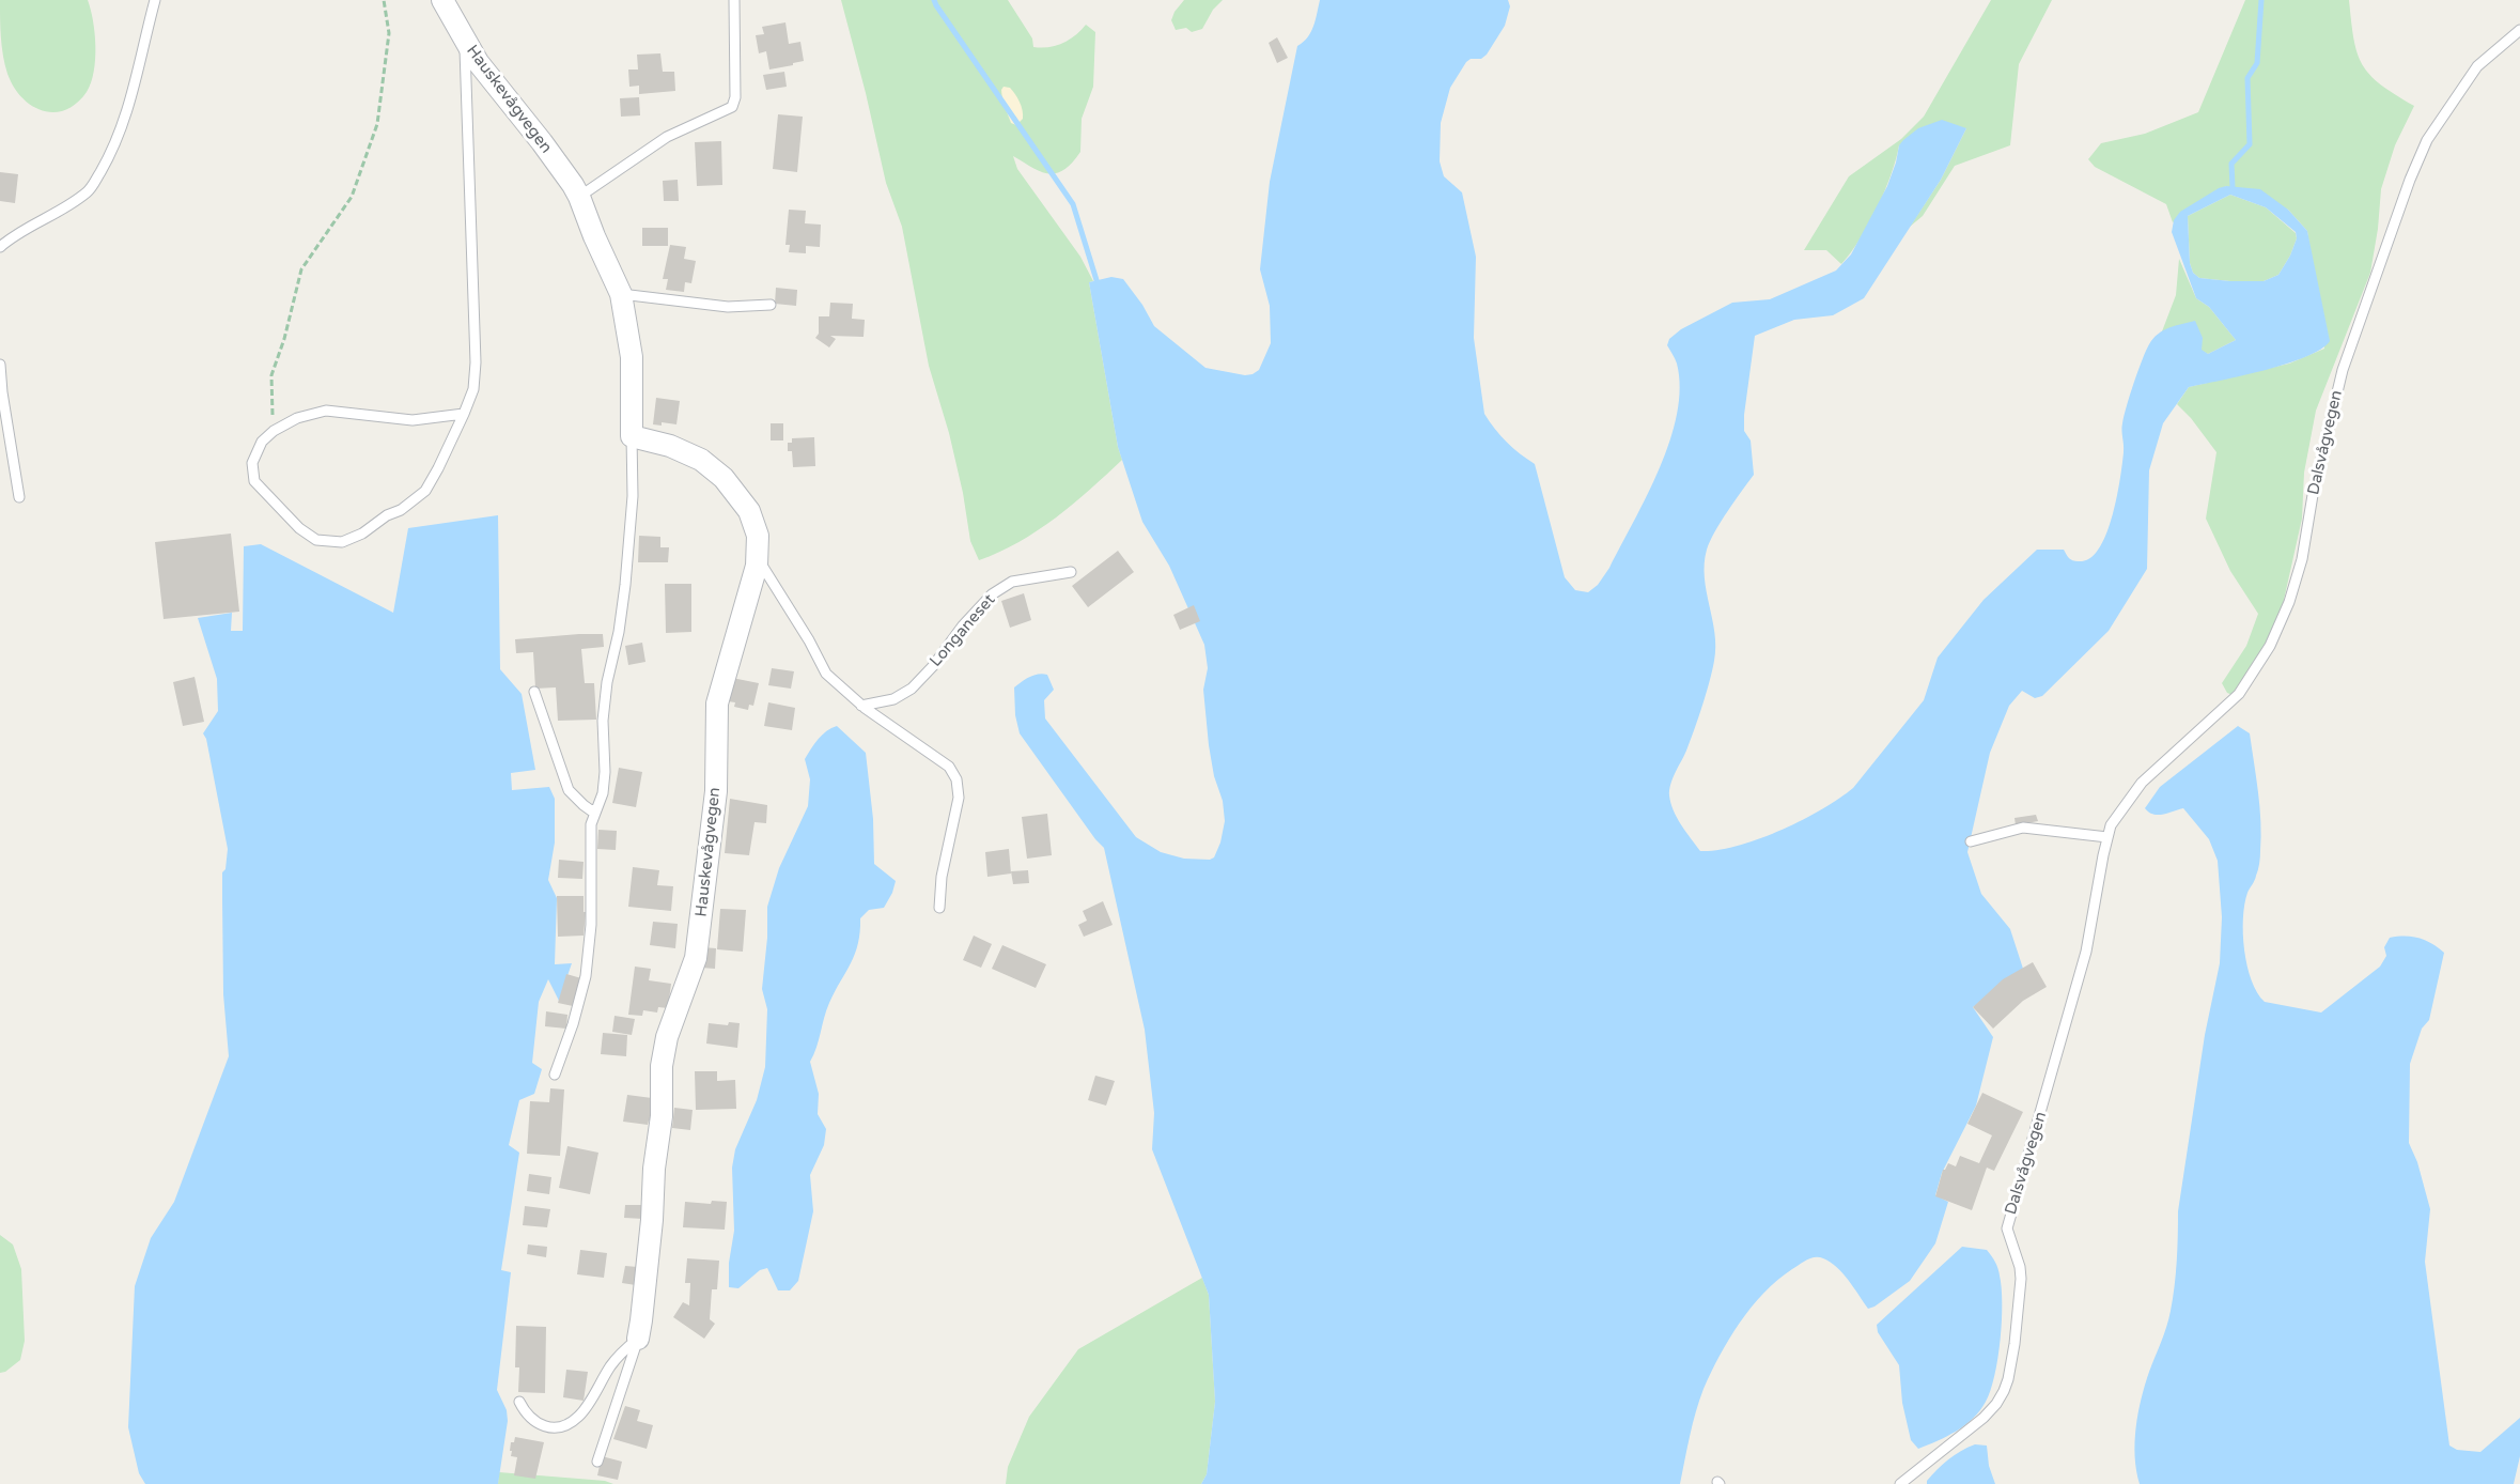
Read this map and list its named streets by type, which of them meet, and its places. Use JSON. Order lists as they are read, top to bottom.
{
  "streets": {
    "street": ["Hauskevågvegen"],
    "lane": ["Dalsvågvegen", "Longaneset"]
  }
}
